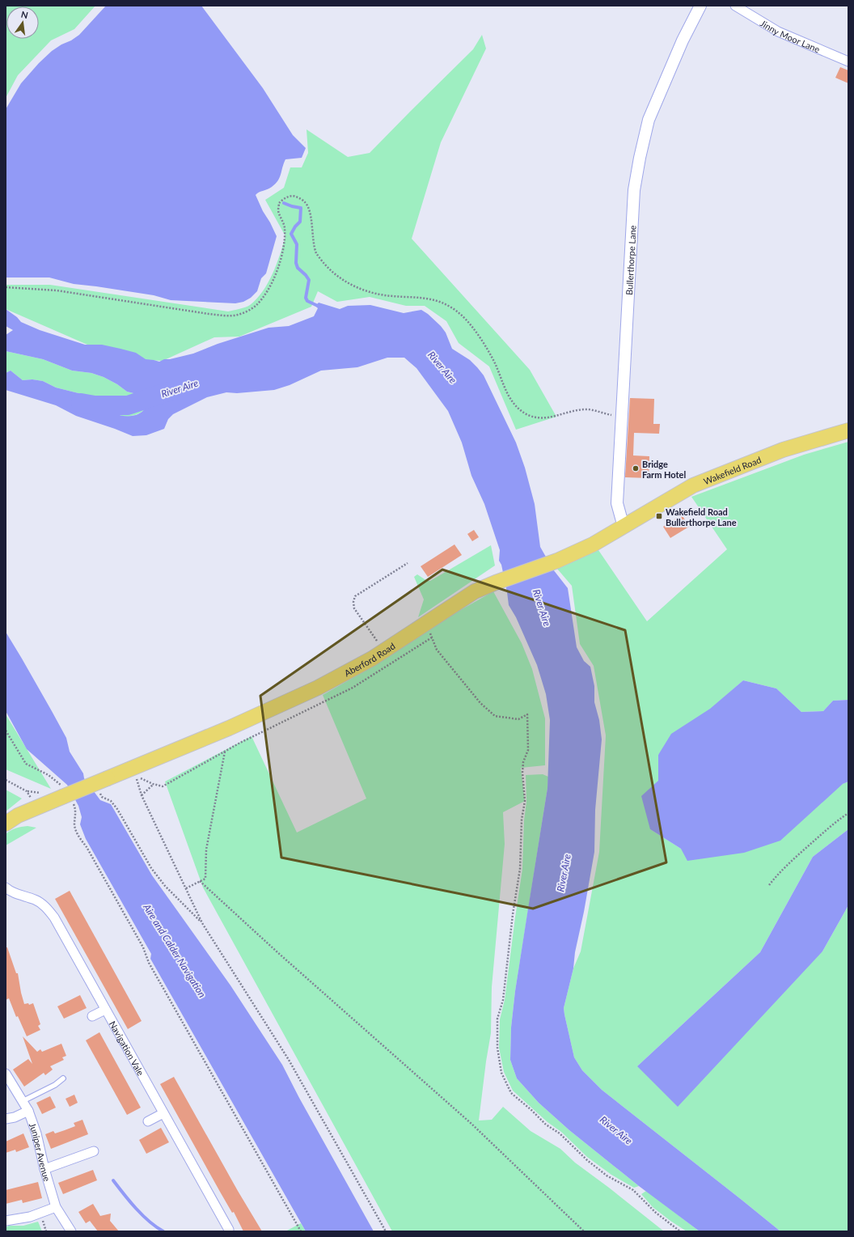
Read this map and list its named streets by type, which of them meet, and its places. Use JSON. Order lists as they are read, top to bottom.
{
  "streets": {
    "main road": ["Wakefield Road", "Aberford Road"],
    "street": [
      "Jinny Moor Lane",
      "Bullerthorpe Lane",
      "Navigation Vale",
      "Juniper Avenue"
    ]
  },
  "crossings": [
    ["Bullerthorpe Lane", "Wakefield Road"],
    ["Bullerthorpe Lane", "Aberford Road"],
    ["Wakefield Road", "Aberford Road"]
  ],
  "water": ["River Aire", "Aire and Calder Navigation"],
  "places": {
    "other": ["Bridge Farm Hotel"],
    "transit": ["Wakefield Road Bullerthorpe Lane"]
  },
  "north": "top"
}
